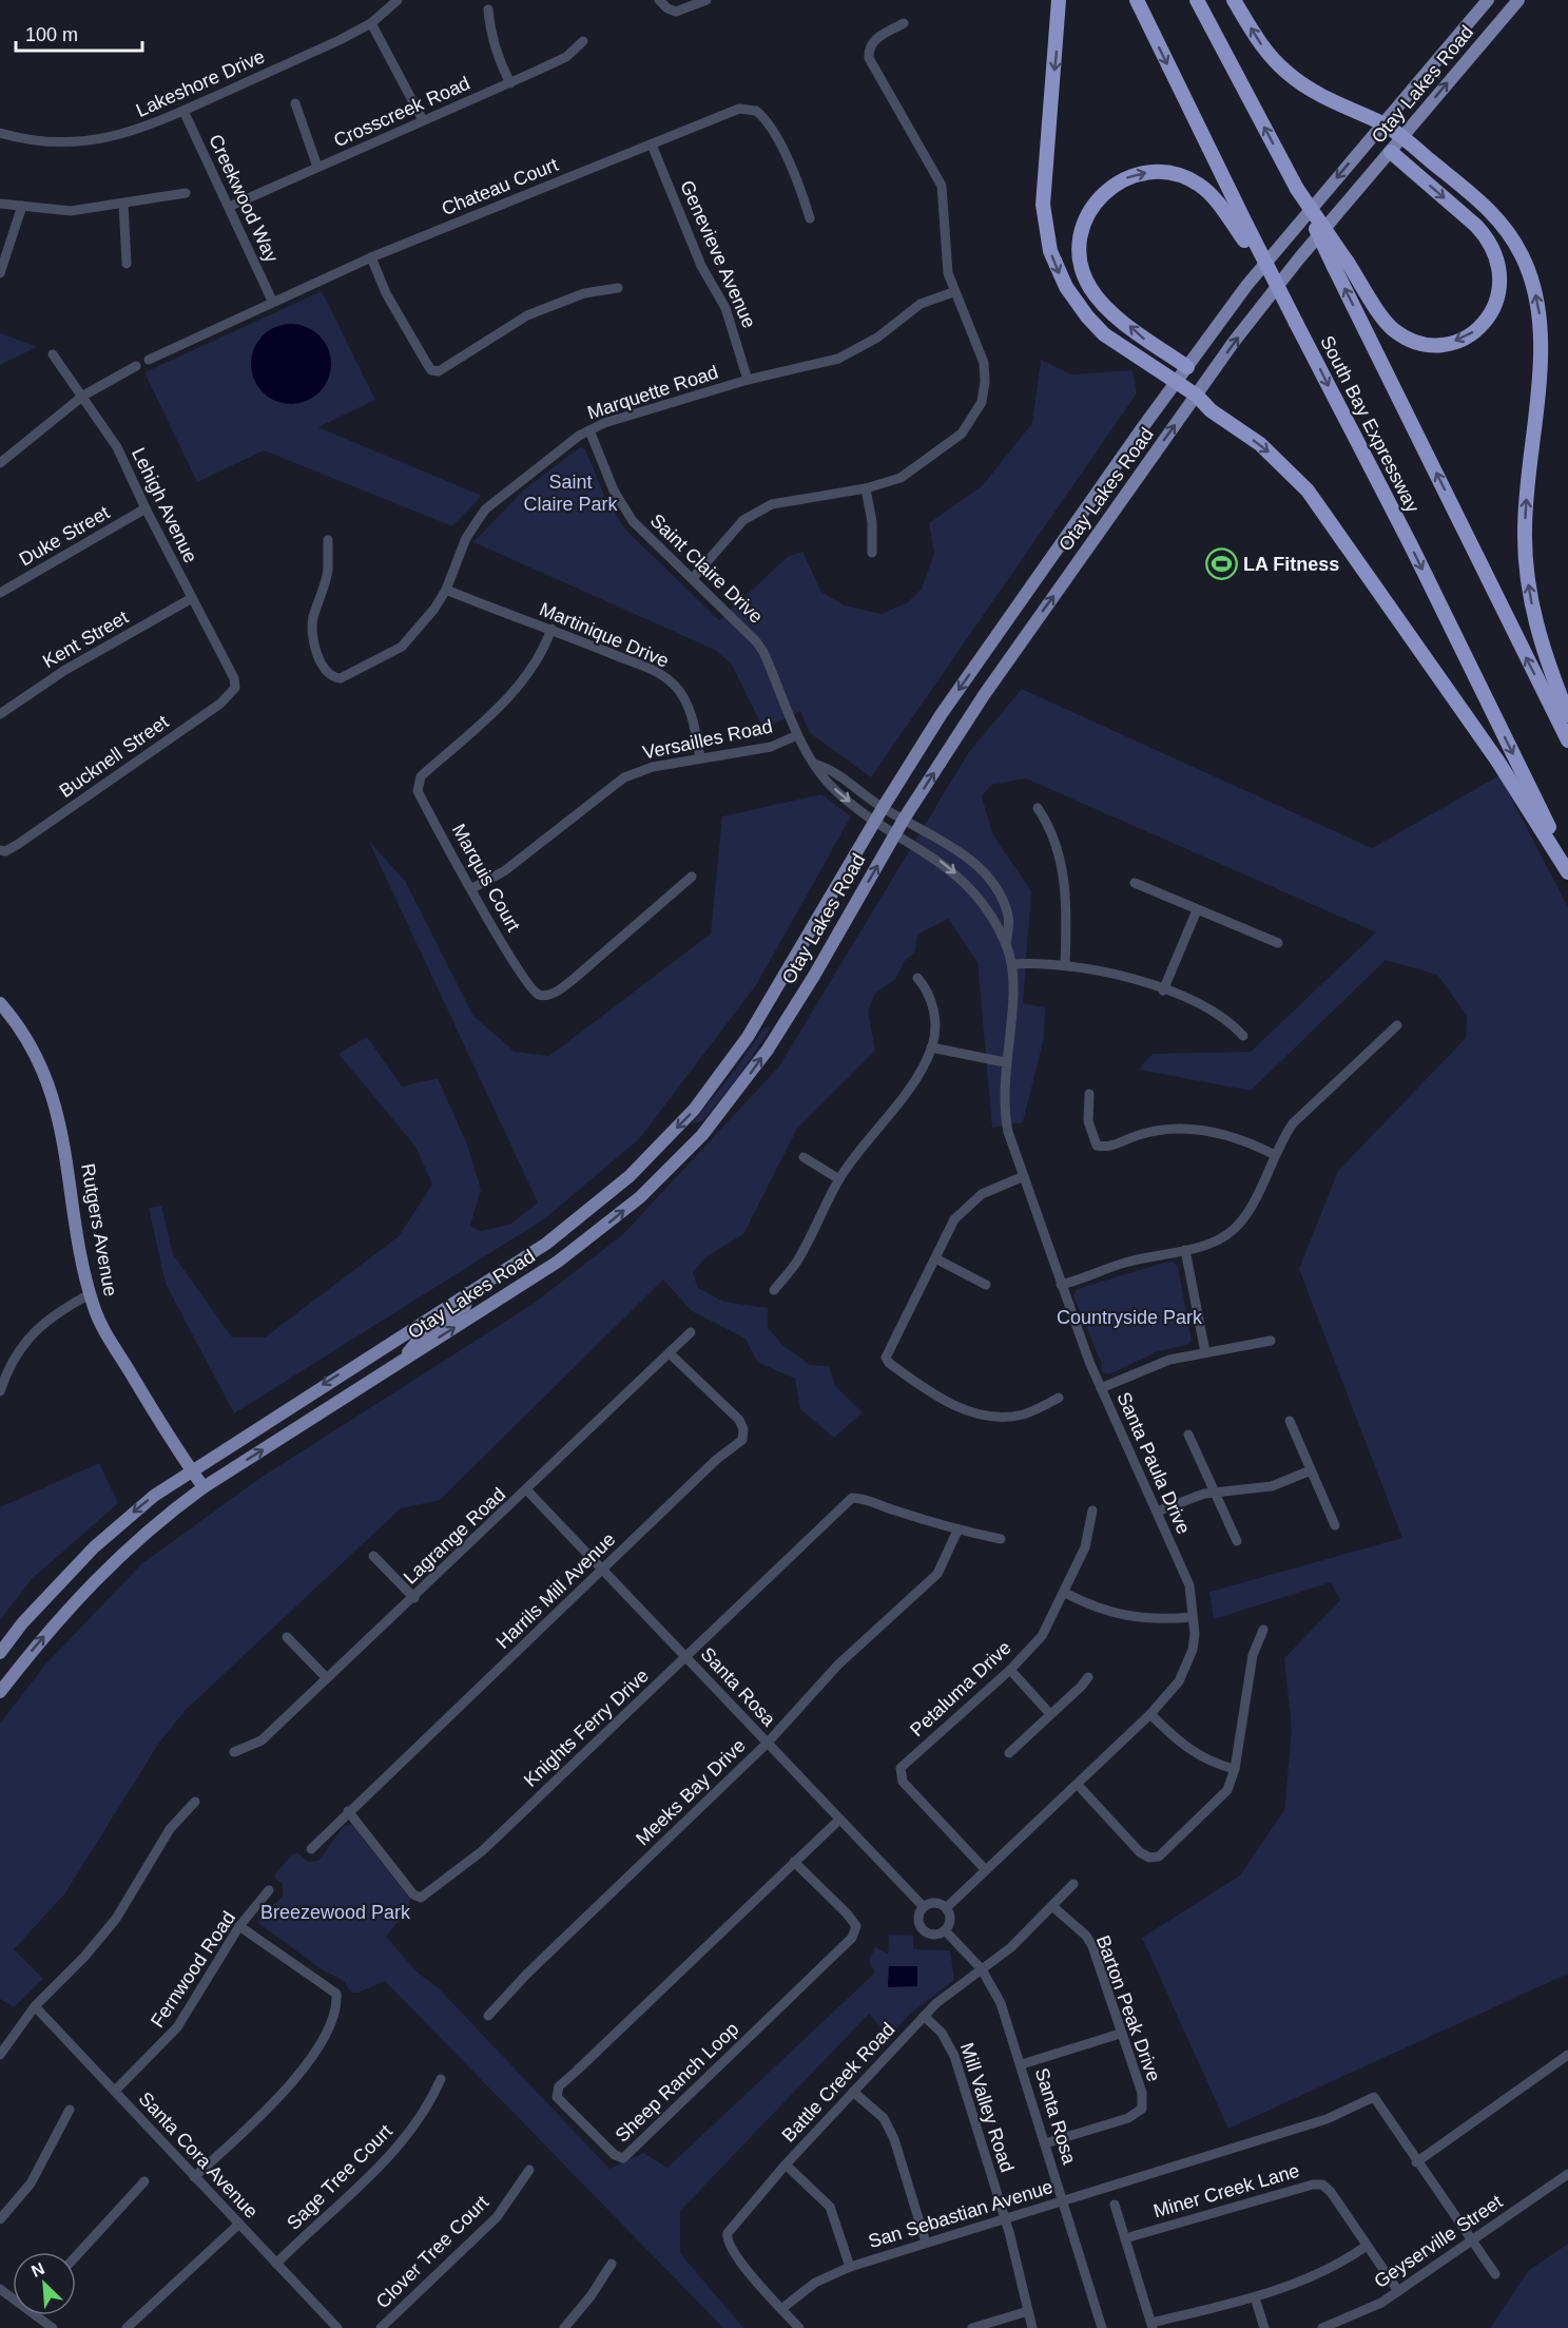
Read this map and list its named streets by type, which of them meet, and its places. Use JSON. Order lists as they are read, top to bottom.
{
  "streets": {
    "highway": ["South Bay Expressway"],
    "main road": ["Otay Lakes Road", "Rutgers Avenue"],
    "street": [
      "Lakeshore Drive",
      "Crosscreek Road",
      "Chateau Court",
      "Creekwood Way",
      "Genevieve Avenue",
      "Marquette Road",
      "Lehigh Avenue",
      "Duke Street",
      "Saint Claire Drive",
      "Martinique Drive",
      "Kent Street",
      "Versailles Road",
      "Bucknell Street",
      "Marquis Court",
      "Santa Paula Drive",
      "Lagrange Road",
      "Harrils Mill Avenue",
      "Santa Rosa",
      "Petaluma Drive",
      "Knights Ferry Drive",
      "Meeks Bay Drive",
      "Fernwood Road",
      "Barton Peak Drive",
      "Sheep Ranch Loop",
      "Battle Creek Road",
      "Mill Valley Road",
      "Santa Cora Avenue",
      "Sage Tree Court",
      "Miner Creek Lane",
      "San Sebastian Avenue",
      "Geyserville Street",
      "Clover Tree Court"
    ]
  },
  "crossings": [
    ["Lakeshore Drive", "Creekwood Way"],
    ["Otay Lakes Road", "Saint Claire Drive"],
    ["Otay Lakes Road", "Rutgers Avenue"],
    ["Otay Lakes Road", "Santa Paula Drive"],
    ["Crosscreek Road", "Creekwood Way"],
    ["Chateau Court", "Creekwood Way"],
    ["Chateau Court", "Genevieve Avenue"],
    ["Genevieve Avenue", "Marquette Road"],
    ["Marquette Road", "Saint Claire Drive"],
    ["Marquette Road", "Martinique Drive"],
    ["Lehigh Avenue", "Duke Street"],
    ["Lehigh Avenue", "Kent Street"],
    ["Lehigh Avenue", "Bucknell Street"],
    ["Saint Claire Drive", "Versailles Road"],
    ["Saint Claire Drive", "Santa Paula Drive"],
    ["Martinique Drive", "Versailles Road"],
    ["Martinique Drive", "Marquis Court"],
    ["Versailles Road", "Marquis Court"],
    ["Santa Paula Drive", "Santa Rosa"],
    ["Santa Paula Drive", "Petaluma Drive"],
    ["Lagrange Road", "Harrils Mill Avenue"],
    ["Lagrange Road", "Santa Rosa"],
    ["Harrils Mill Avenue", "Santa Rosa"],
    ["Harrils Mill Avenue", "Knights Ferry Drive"],
    ["Santa Rosa", "Knights Ferry Drive"],
    ["Santa Rosa", "Meeks Bay Drive"],
    ["Santa Rosa", "Barton Peak Drive"],
    ["Santa Rosa", "Sheep Ranch Loop"],
    ["Santa Rosa", "Battle Creek Road"],
    ["Santa Rosa", "San Sebastian Avenue"],
    ["Knights Ferry Drive", "Meeks Bay Drive"],
    ["Fernwood Road", "Santa Cora Avenue"],
    ["Barton Peak Drive", "Battle Creek Road"],
    ["Battle Creek Road", "Mill Valley Road"],
    ["Battle Creek Road", "San Sebastian Avenue"],
    ["Mill Valley Road", "San Sebastian Avenue"],
    ["Santa Cora Avenue", "Sage Tree Court"],
    ["Miner Creek Lane", "Geyserville Street"]
  ],
  "parks": ["Saint Claire Park", "Countryside Park", "Breezewood Park"],
  "places": {
    "sports": ["LA Fitness"]
  },
  "scale_bar": "100 m",
  "north": "top left"
}
